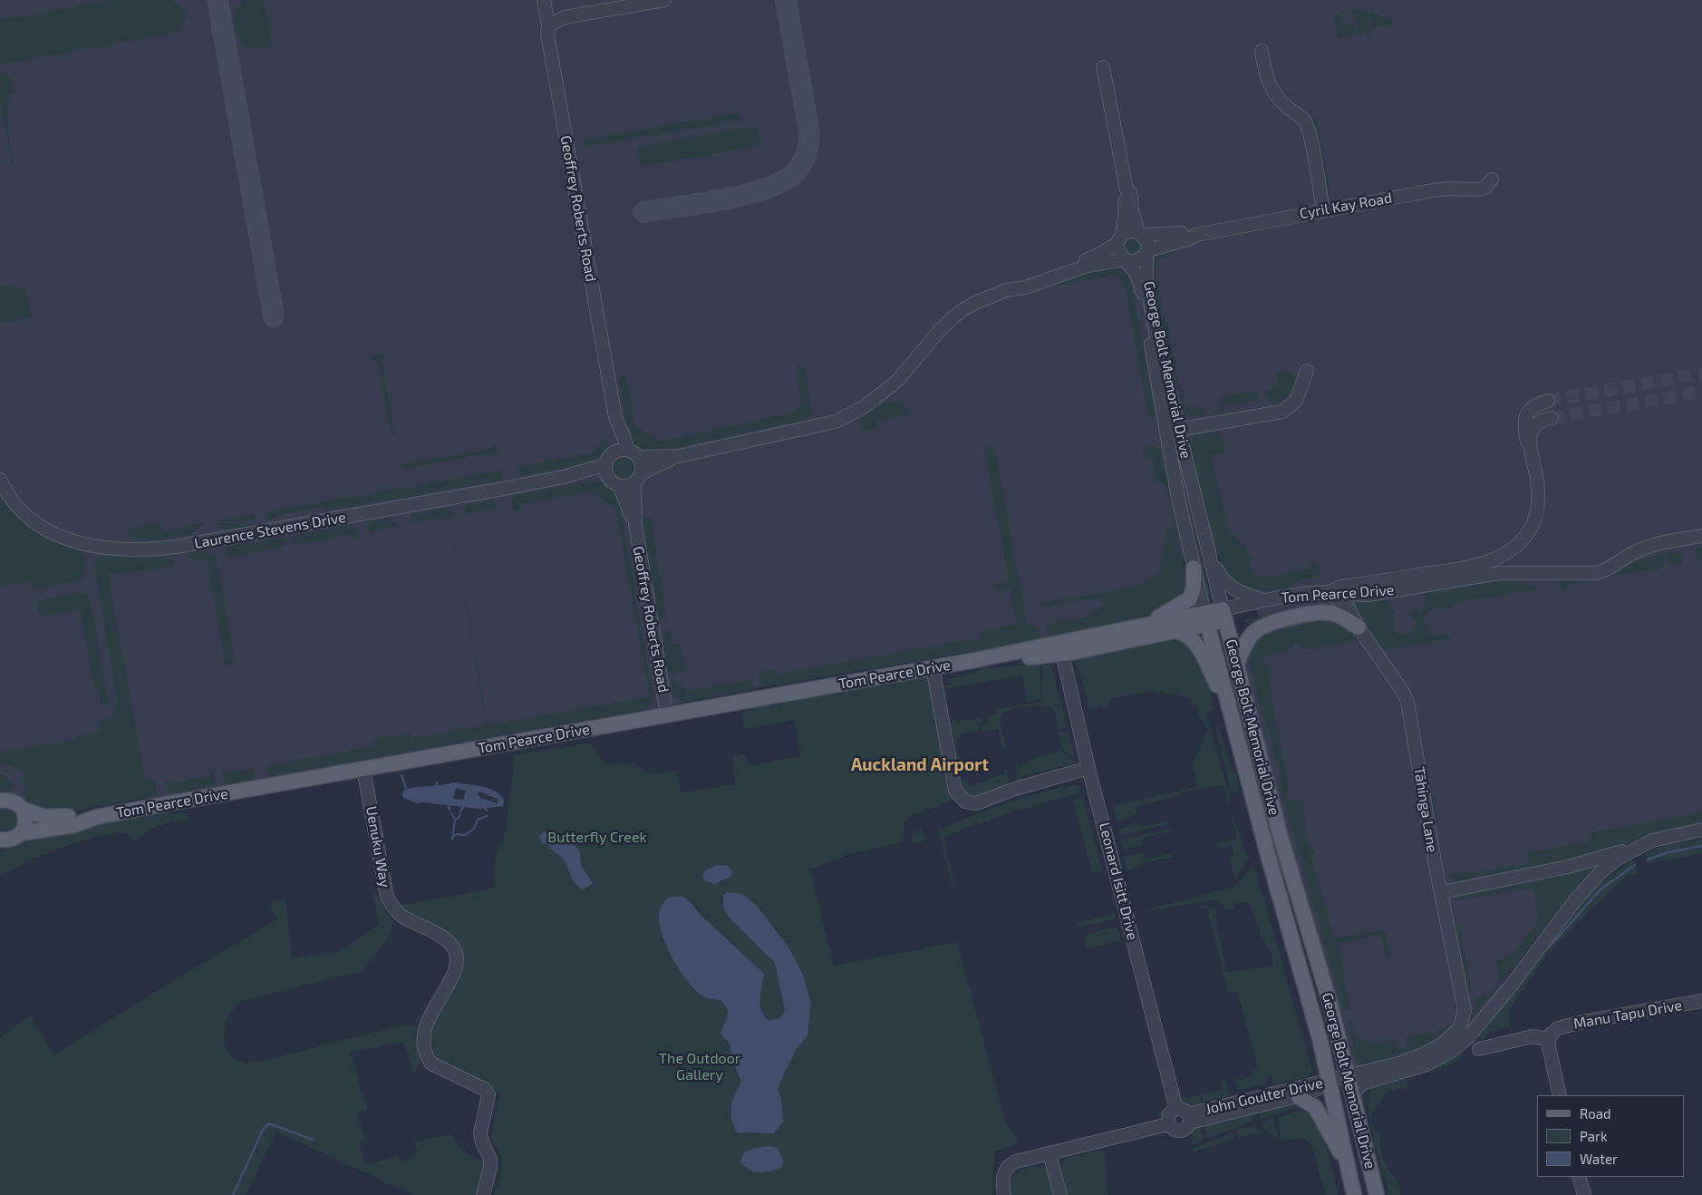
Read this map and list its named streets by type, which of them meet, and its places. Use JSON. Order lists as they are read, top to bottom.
{
  "streets": {
    "main road": ["George Bolt Memorial Drive", "Tom Pearce Drive"],
    "street": [
      "Cyril Kay Road",
      "Geoffrey Roberts Road",
      "Laurence Stevens Drive",
      "Tāhinga Lane",
      "Uenuku Way",
      "Leonard Isitt Drive",
      "Manu Tapu Drive",
      "John Goulter Drive"
    ]
  },
  "crossings": [
    ["Cyril Kay Road", "George Bolt Memorial Drive"],
    ["Geoffrey Roberts Road", "Laurence Stevens Drive"],
    ["Geoffrey Roberts Road", "Tom Pearce Drive"],
    ["George Bolt Memorial Drive", "Tom Pearce Drive"],
    ["George Bolt Memorial Drive", "John Goulter Drive"],
    ["Tom Pearce Drive", "Tāhinga Lane"],
    ["Tom Pearce Drive", "Uenuku Way"],
    ["Tom Pearce Drive", "Leonard Isitt Drive"],
    ["Leonard Isitt Drive", "John Goulter Drive"]
  ],
  "districts": ["Auckland Airport"],
  "parks": ["Butterfly Creek", "The Outdoor Gallery"],
  "legend": ["Road", "Park", "Water"]
}
